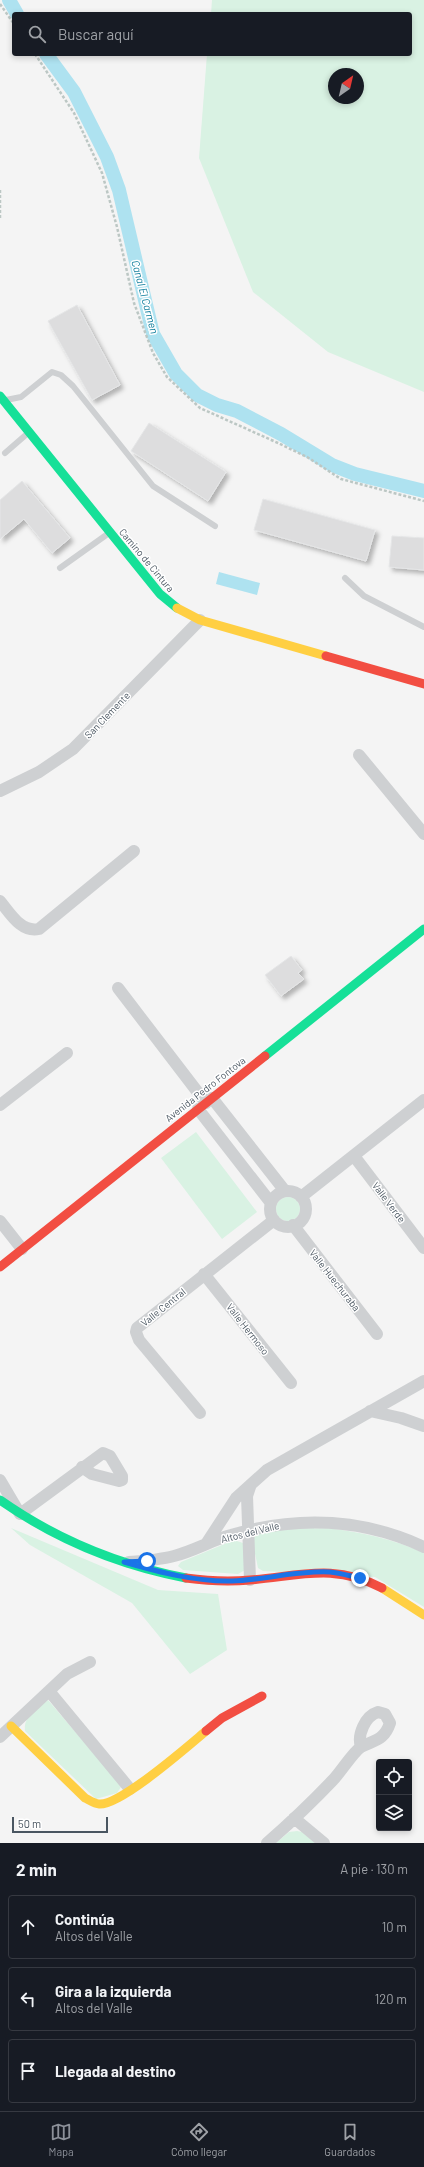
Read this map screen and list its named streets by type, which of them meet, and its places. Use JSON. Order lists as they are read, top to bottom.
{
  "streets": {
    "street": [
      "Camino de Cintura",
      "San Clemente",
      "Avenida Pedro Fontova",
      "Valle Verde",
      "Valle Huechuraba",
      "Valle Central",
      "Valle Hermoso",
      "Altos del Valle"
    ]
  },
  "crossings": [
    ["Camino de Cintura", "San Clemente"],
    ["Valle Huechuraba", "Valle Central"],
    ["Valle Central", "Valle Hermoso"]
  ],
  "water": ["Canal El Carmen"],
  "scale_bar": "50 m",
  "north": "top right",
  "page": {
    "search": "Buscar aquí",
    "scale": "50 m",
    "heading": ["2 min", "A pie · 130 m"],
    "list": [
      ["Continúa", "Altos del Valle", "10 m"],
      ["Gira a la izquierda", "Altos del Valle", "120 m"],
      "Llegada al destino"
    ],
    "nav": ["Mapa", "Cómo llegar", "Guardados"]
  }
}
